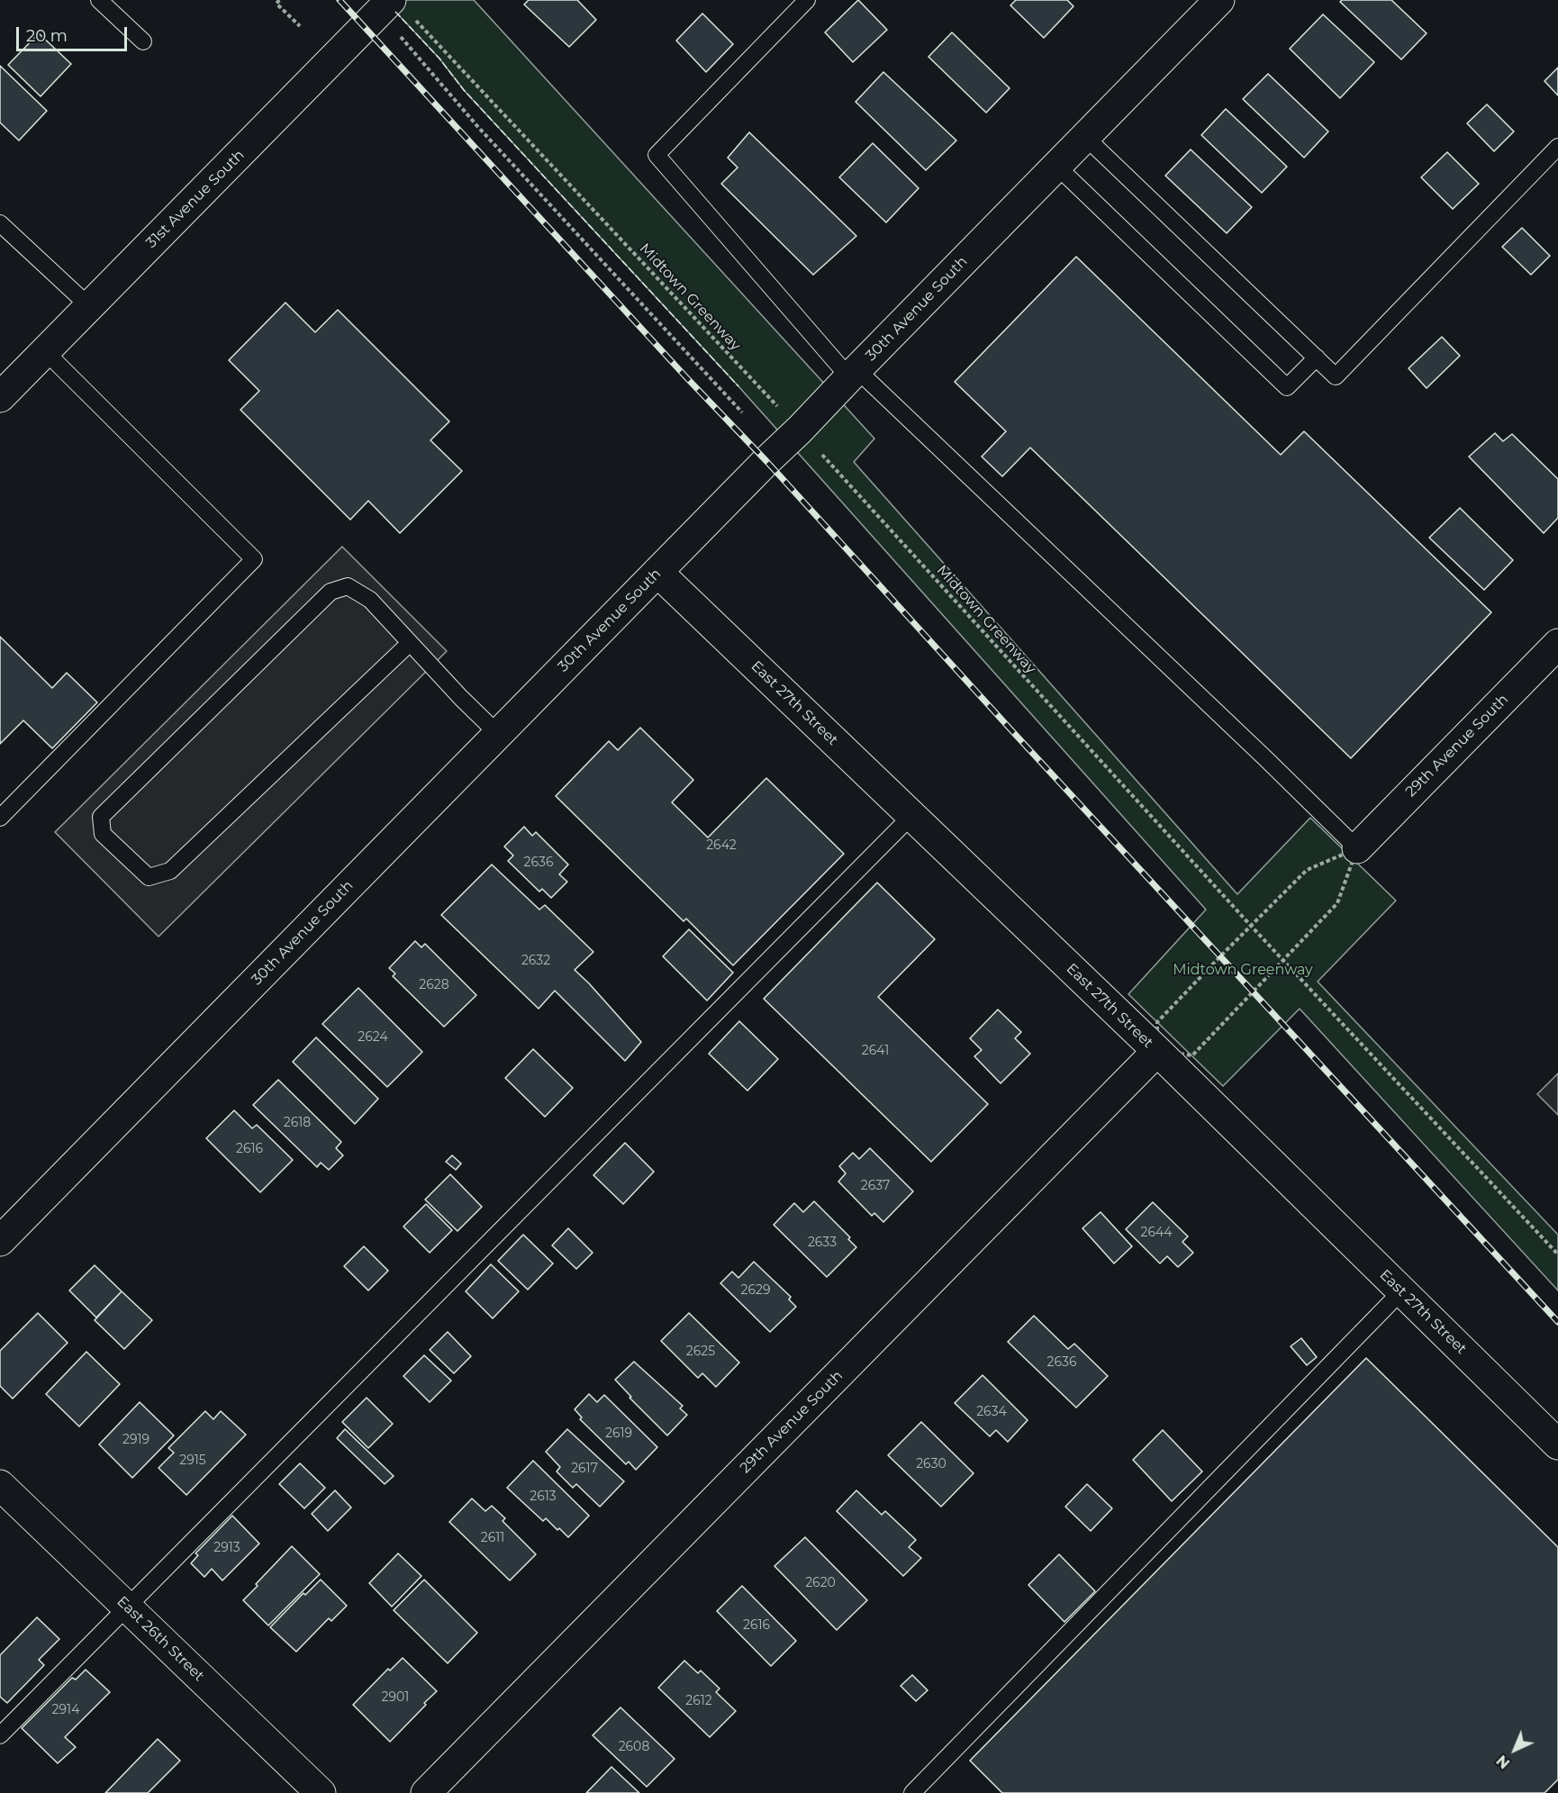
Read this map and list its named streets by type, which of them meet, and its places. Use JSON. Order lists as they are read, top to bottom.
{
  "streets": {
    "street": [
      "31st Avenue South",
      "30th Avenue South",
      "East 27th Street",
      "29th Avenue South",
      "East 26th Street"
    ],
    "path": ["Midtown Greenway"]
  },
  "crossings": [
    ["31st Avenue South", "Midtown Greenway"],
    ["Midtown Greenway", "30th Avenue South"],
    ["30th Avenue South", "East 27th Street"],
    ["East 27th Street", "29th Avenue South"]
  ],
  "parks": ["Midtown Greenway"],
  "house_numbers": [
    "2642",
    "2636",
    "2632",
    "2628",
    "2624",
    "2641",
    "2618",
    "2616",
    "2637",
    "2644",
    "2633",
    "2629",
    "2625",
    "2636",
    "2634",
    "2619",
    "2919",
    "2915",
    "2630",
    "2617",
    "2613",
    "2611",
    "2913",
    "2620",
    "2616",
    "2901",
    "2612",
    "2914",
    "2608"
  ],
  "scale_bar": "20 m",
  "north": "bottom left"
}
